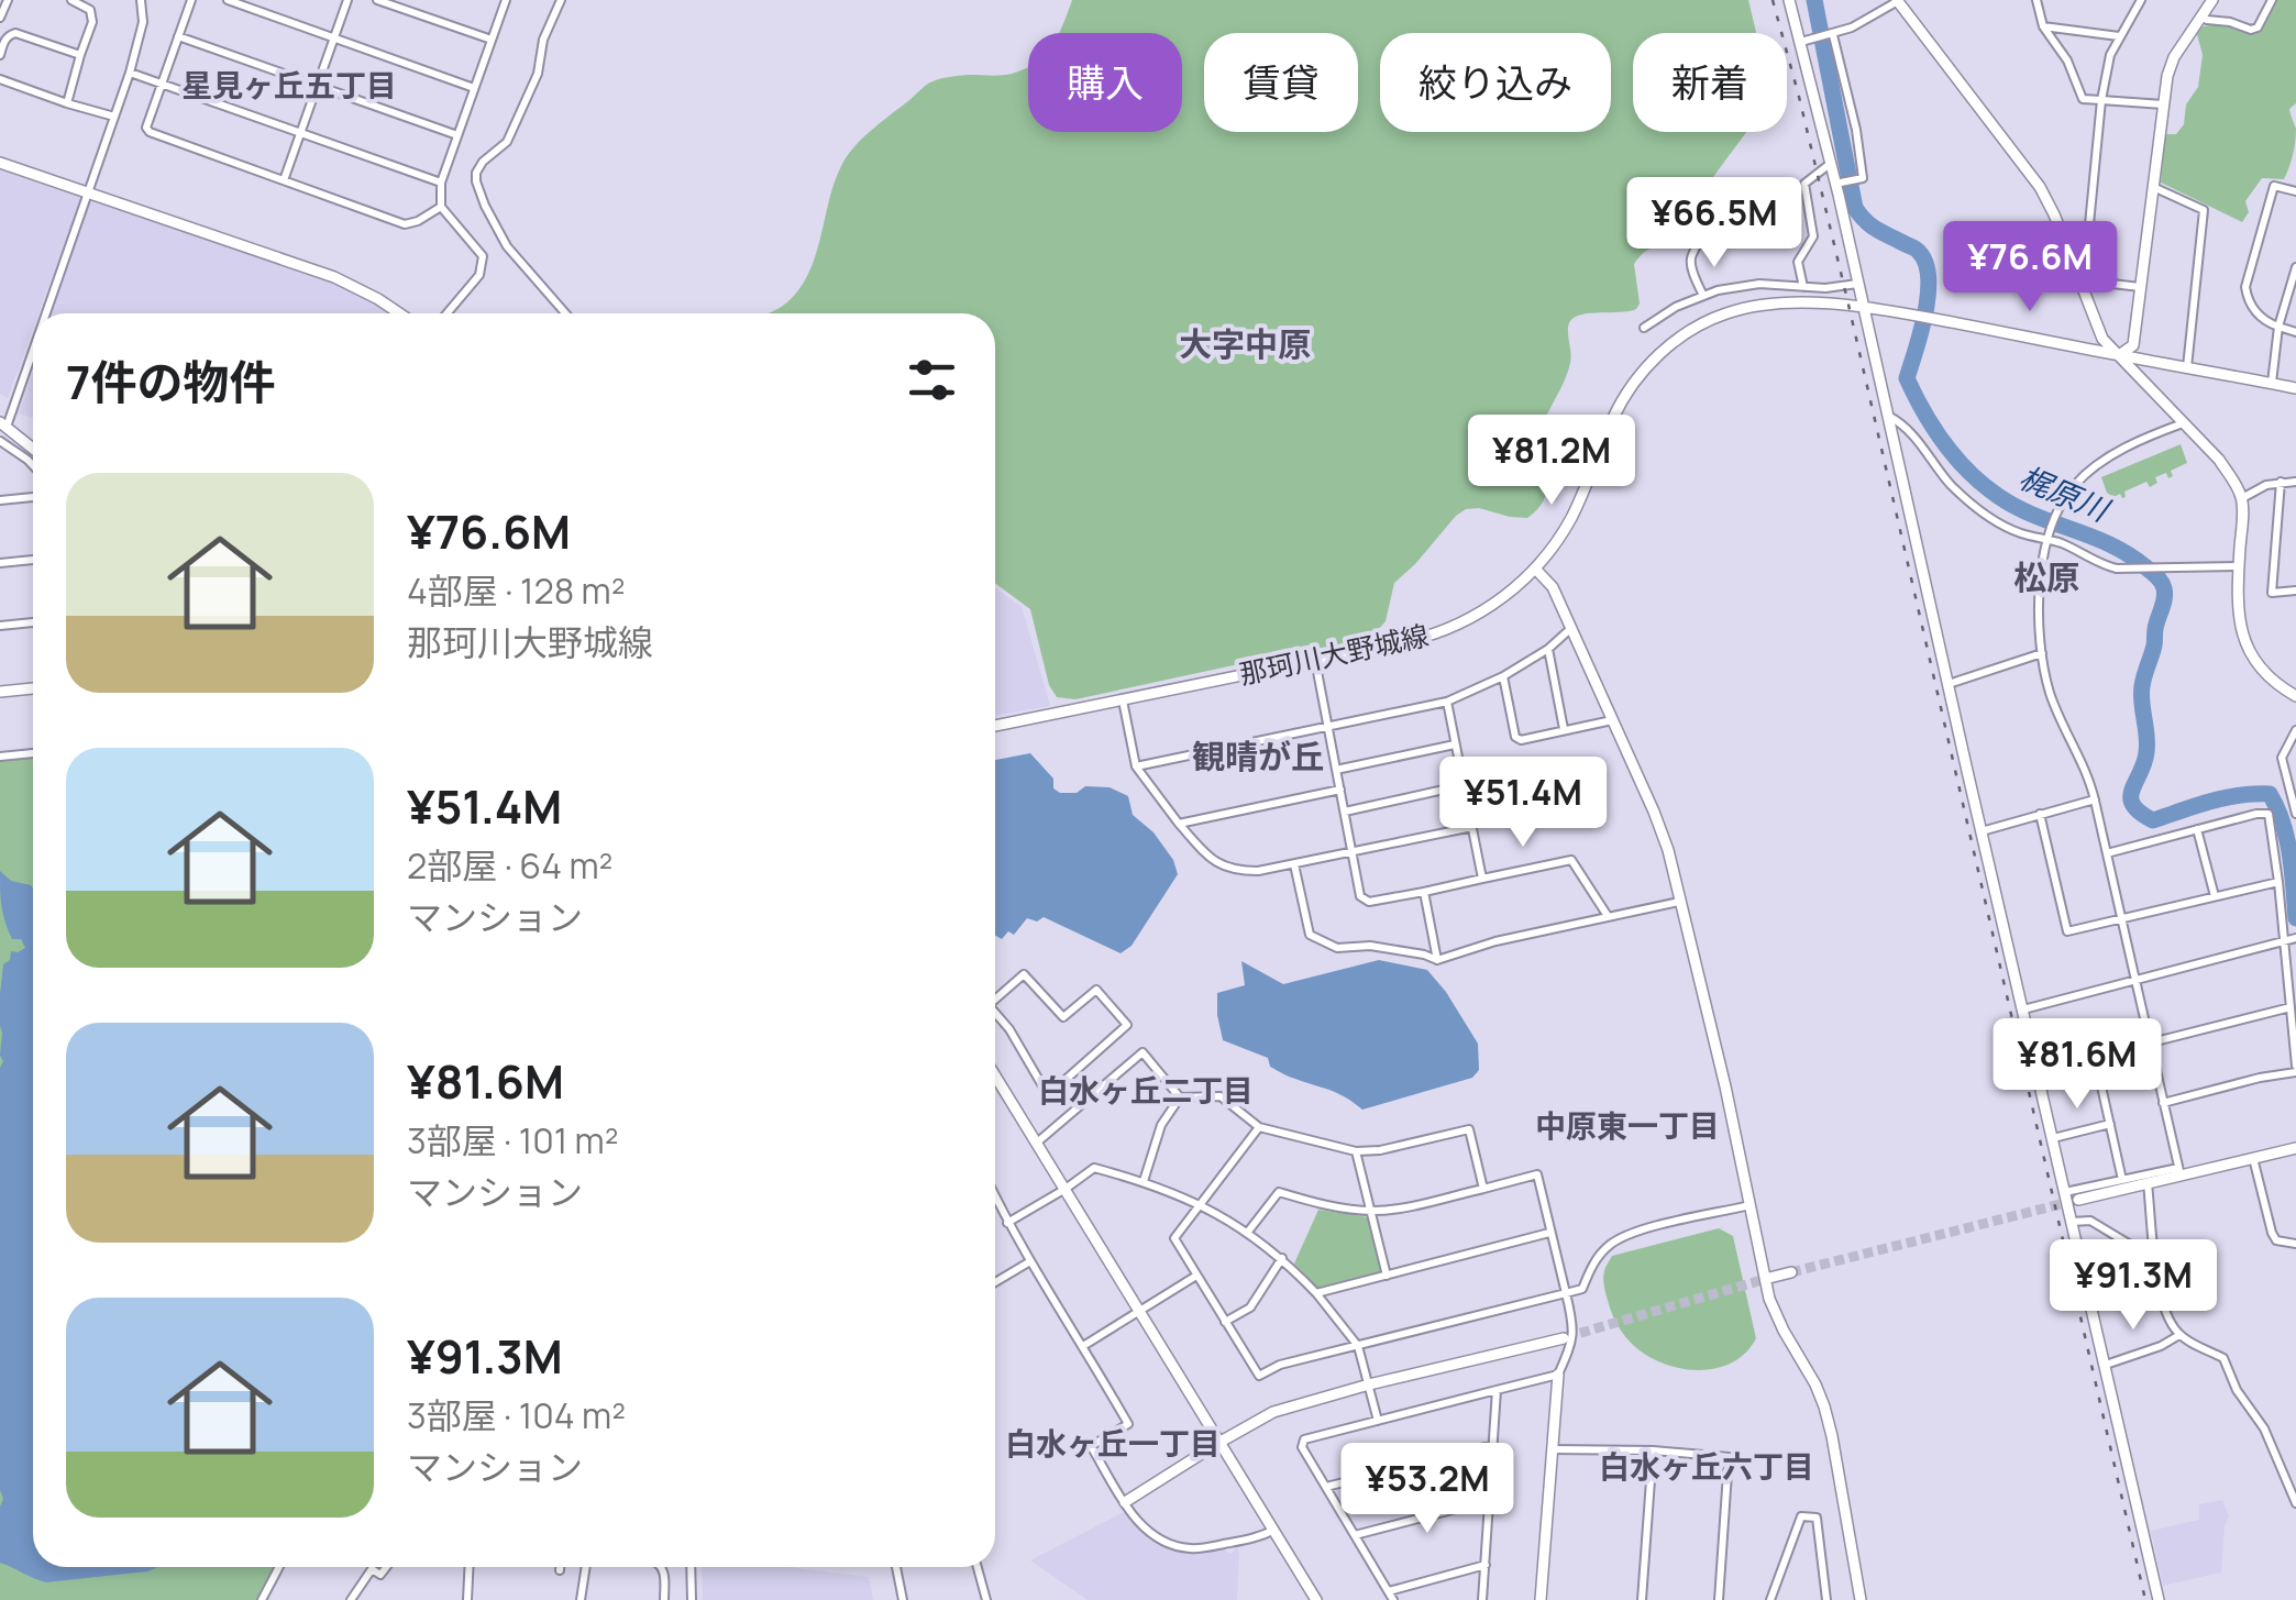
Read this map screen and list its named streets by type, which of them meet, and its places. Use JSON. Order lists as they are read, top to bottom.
{
  "streets": {
    "street": ["那珂川大野城線"]
  },
  "districts": [
    "星見ヶ丘五丁目",
    "大字中原",
    "松原",
    "観晴が丘",
    "白水ヶ丘二丁目",
    "中原東一丁目",
    "白水ヶ丘一丁目",
    "白水ヶ丘六丁目"
  ],
  "water": ["梶原川"],
  "page": {
    "chip": [
      "購入",
      "賃貸",
      "絞り込み",
      "新着"
    ],
    "price": [
      "¥66.5M",
      "¥76.6M",
      "¥81.2M",
      "¥51.4M",
      "¥81.6M",
      "¥91.3M",
      "¥53.2M"
    ],
    "heading": "7件の物件",
    "list": [
      {
        "name": "¥76.6M",
        "note": "4部屋 · 128 m² · 那珂川大野城線"
      },
      {
        "name": "¥51.4M",
        "note": "2部屋 · 64 m² · マンション"
      },
      {
        "name": "¥81.6M",
        "note": "3部屋 · 101 m² · マンション"
      },
      {
        "name": "¥91.3M",
        "note": "3部屋 · 104 m² · マンション"
      }
    ]
  }
}
